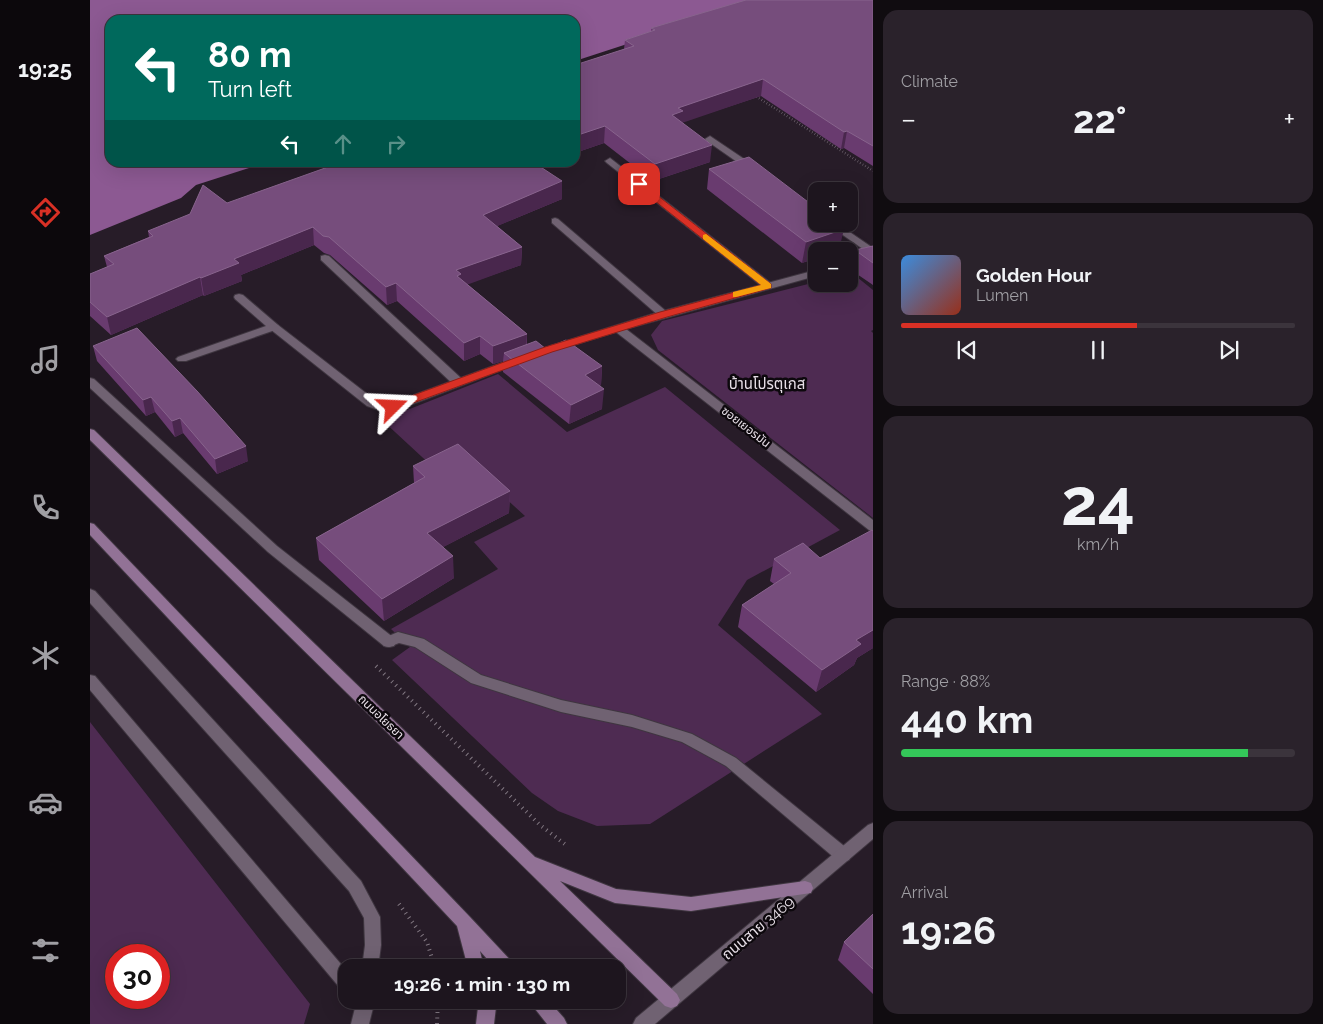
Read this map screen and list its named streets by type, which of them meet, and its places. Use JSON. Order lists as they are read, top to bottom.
{
  "streets": {
    "main road": ["ถนนอโยธยา"],
    "street": ["ซอยเยอรมัน", "ถนนสาย 3469"]
  },
  "crossings": [
    ["ถนนอโยธยา", "ถนนสาย 3469"]
  ],
  "districts": ["บ้านโปรตุเกส"],
  "page": {
    "tabs": "19:25",
    "tile": [
      "Climate",
      ["24", "km/h"],
      ["Range · 88%", "440 km"],
      ["Arrival", "19:26"]
    ],
    "turn": ["80 m", "Turn left"],
    "heat": ["−", "22°", "+"],
    "map_buttons": ["+", "−"],
    "song": ["Golden Hour", "Lumen"],
    "limit": "30",
    "trip": "19:26 · 1 min · 130 m"
  }
}
